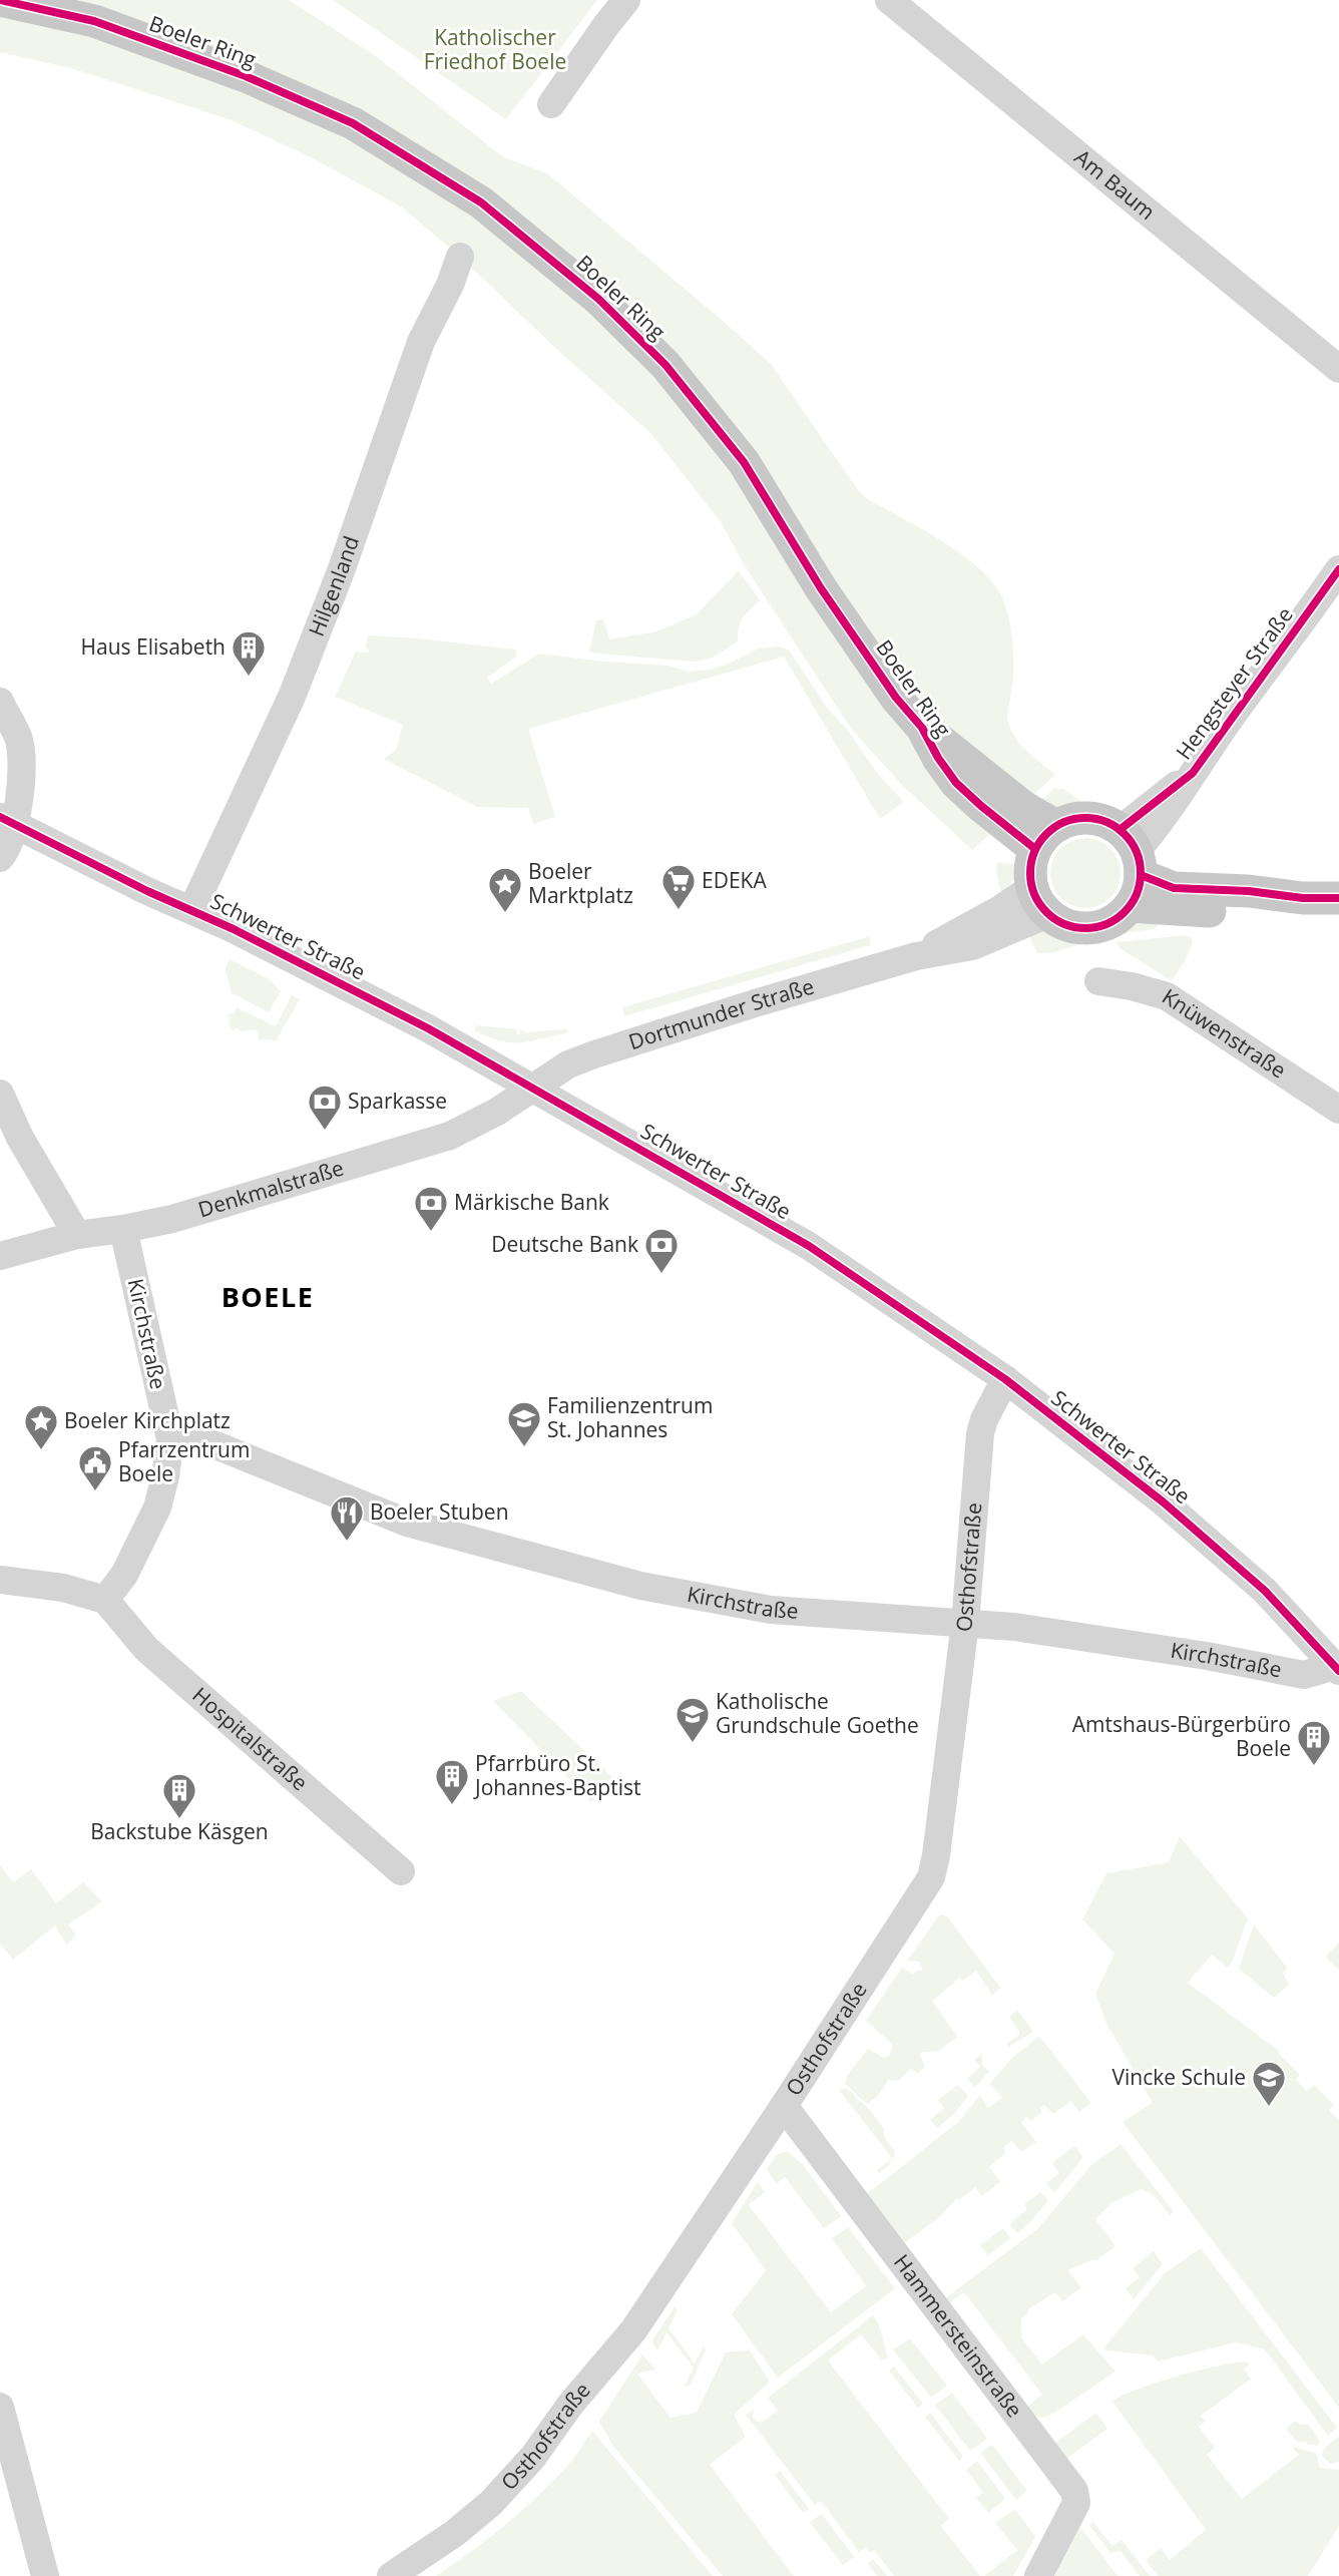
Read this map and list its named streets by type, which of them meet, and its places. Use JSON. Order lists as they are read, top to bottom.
{
  "streets": {
    "main road": ["Boeler Ring"],
    "street": [
      "Am Baum",
      "Hilgenland",
      "Hengsteyer Straße",
      "Schwerter Straße",
      "Dortmunder Straße",
      "Knüwenstraße",
      "Denkmalstraße",
      "Kirchstraße",
      "Osthofstraße",
      "Hospitalstraße",
      "Hammersteinstraße"
    ]
  },
  "crossings": [
    ["Boeler Ring", "Hengsteyer Straße"],
    ["Boeler Ring", "Dortmunder Straße"],
    ["Hilgenland", "Schwerter Straße"],
    ["Hengsteyer Straße", "Dortmunder Straße"],
    ["Schwerter Straße", "Dortmunder Straße"],
    ["Schwerter Straße", "Denkmalstraße"],
    ["Schwerter Straße", "Kirchstraße"],
    ["Schwerter Straße", "Osthofstraße"],
    ["Dortmunder Straße", "Denkmalstraße"],
    ["Denkmalstraße", "Kirchstraße"],
    ["Kirchstraße", "Osthofstraße"],
    ["Kirchstraße", "Hospitalstraße"],
    ["Osthofstraße", "Hammersteinstraße"]
  ],
  "districts": ["BOELE"],
  "parks": ["Katholischer Friedhof Boele"],
  "places": {
    "building": [
      "Haus Elisabeth",
      "Amtshaus-Bürgerbüro Boele",
      "Pfarrbüro St. Johannes-Baptist",
      "Backstube Käsgen"
    ],
    "supermarket": ["EDEKA"],
    "place": ["Boeler Marktplatz", "Boeler Kirchplatz"],
    "bank": ["Sparkasse", "Märkische Bank", "Deutsche Bank"],
    "school or university": ["Familienzentrum St. Johannes", "Katholische Grundschule Goethe", "Vincke Schule"],
    "public building": ["Pfarrzentrum Boele"],
    "restaurant": ["Boeler Stuben"]
  }
}
